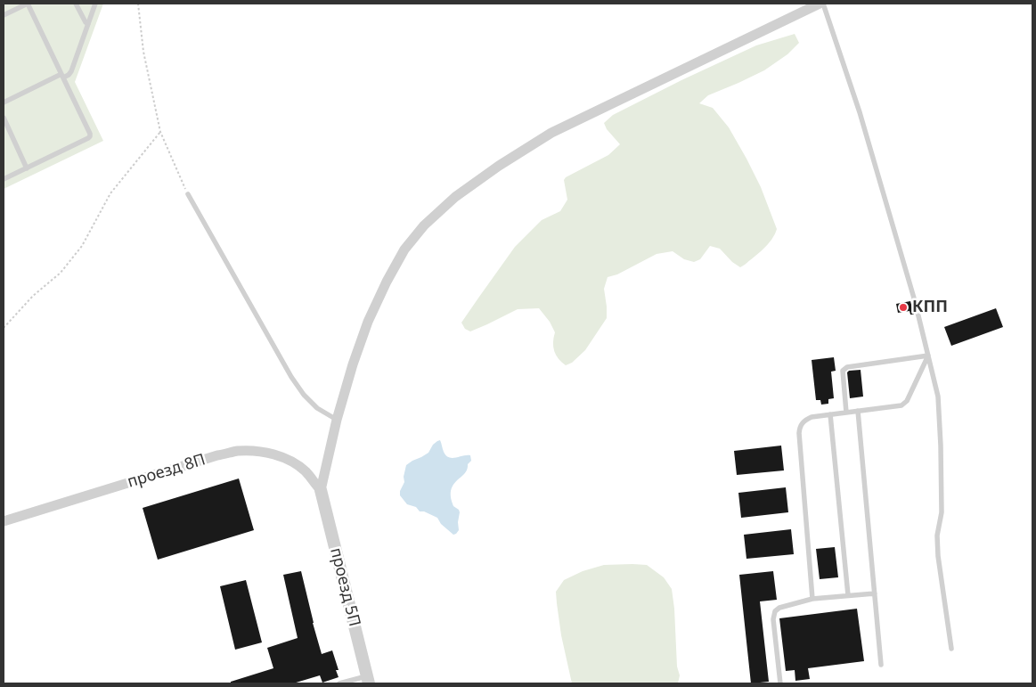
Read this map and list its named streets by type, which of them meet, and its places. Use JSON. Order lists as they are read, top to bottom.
{
  "streets": {
    "street": ["проезд 8П", "проезд 5П"]
  },
  "crossings": [
    ["проезд 8П", "проезд 5П"]
  ],
  "places": ["КПП"]
}
